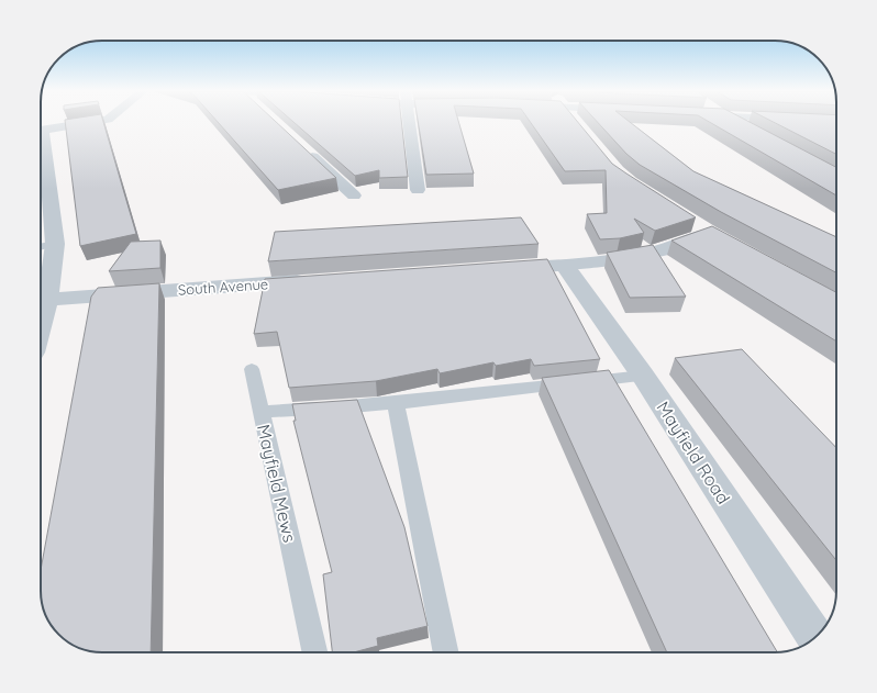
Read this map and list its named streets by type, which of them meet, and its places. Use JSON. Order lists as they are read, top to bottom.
{
  "streets": {
    "street": ["South Avenue", "Mayfield Road"],
    "lane": ["Mayfield Mews"]
  },
  "crossings": [
    ["Mayfield Road", "Mayfield Mews"]
  ]
}
